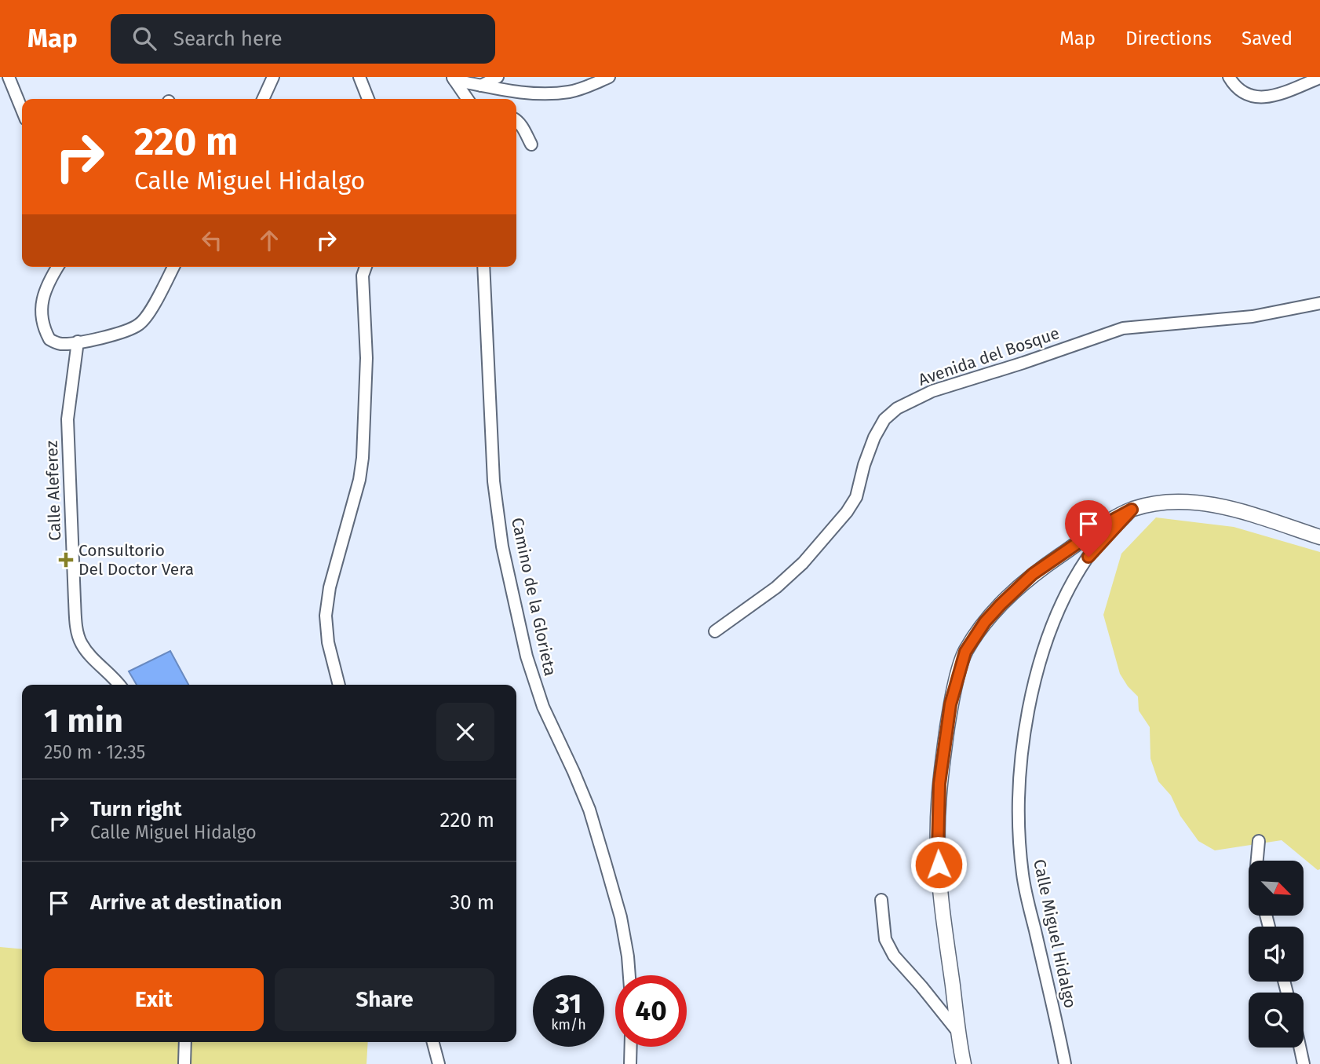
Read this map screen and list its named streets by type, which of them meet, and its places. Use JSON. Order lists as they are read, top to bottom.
{
  "streets": {
    "street": [
      "Avenida del Bosque",
      "Calle Aleferez",
      "Camino de la Glorieta",
      "Calle Miguel Hidalgo"
    ]
  },
  "places": {
    "health": ["Consultorio Del Doctor Vera"]
  },
  "north": "bottom right",
  "page": {
    "header": "Map",
    "search": "Search here",
    "nav": ["Map", "Directions", "Saved"],
    "turn": ["220 m", "Calle Miguel Hidalgo"],
    "heading": ["1 min", "250 m · 12:35"],
    "list": [
      {
        "name": "Turn right",
        "note": "Calle Miguel Hidalgo",
        "value": "220 m"
      },
      {
        "name": "Arrive at destination",
        "value": "30 m"
      }
    ],
    "buttons": ["Exit", "Share"],
    "speed": "31 km/h",
    "limit": "40"
  }
}
